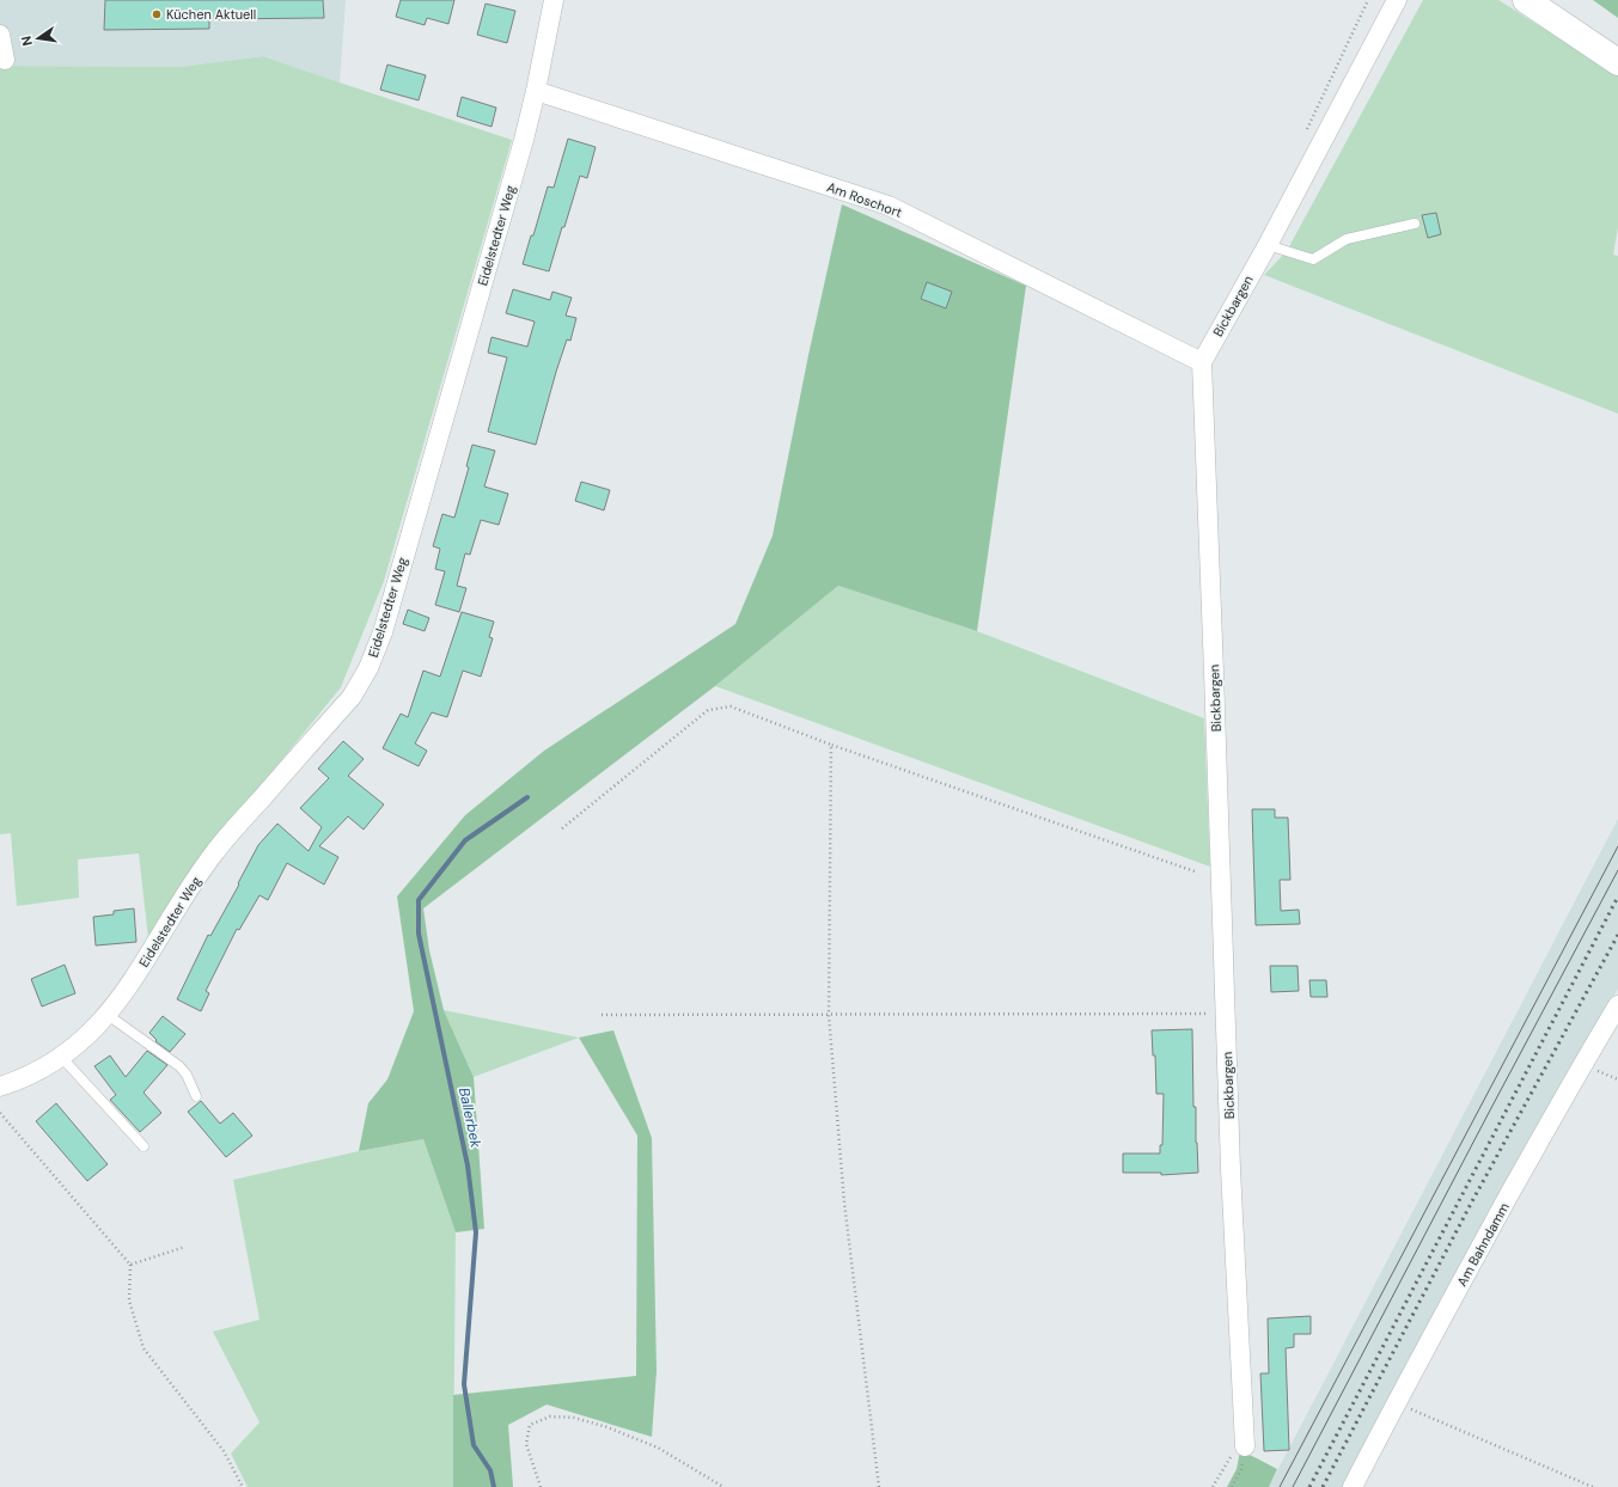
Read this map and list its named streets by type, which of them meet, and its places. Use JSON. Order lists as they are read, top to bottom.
{
  "streets": {
    "street": [
      "Am Roschort",
      "Eidelstedter Weg",
      "Bickbargen",
      "Am Bahndamm"
    ]
  },
  "crossings": [
    ["Am Roschort", "Eidelstedter Weg"],
    ["Am Roschort", "Bickbargen"]
  ],
  "water": ["Ballerbek"],
  "places": ["Küchen Aktuell"],
  "north": "left"
}
